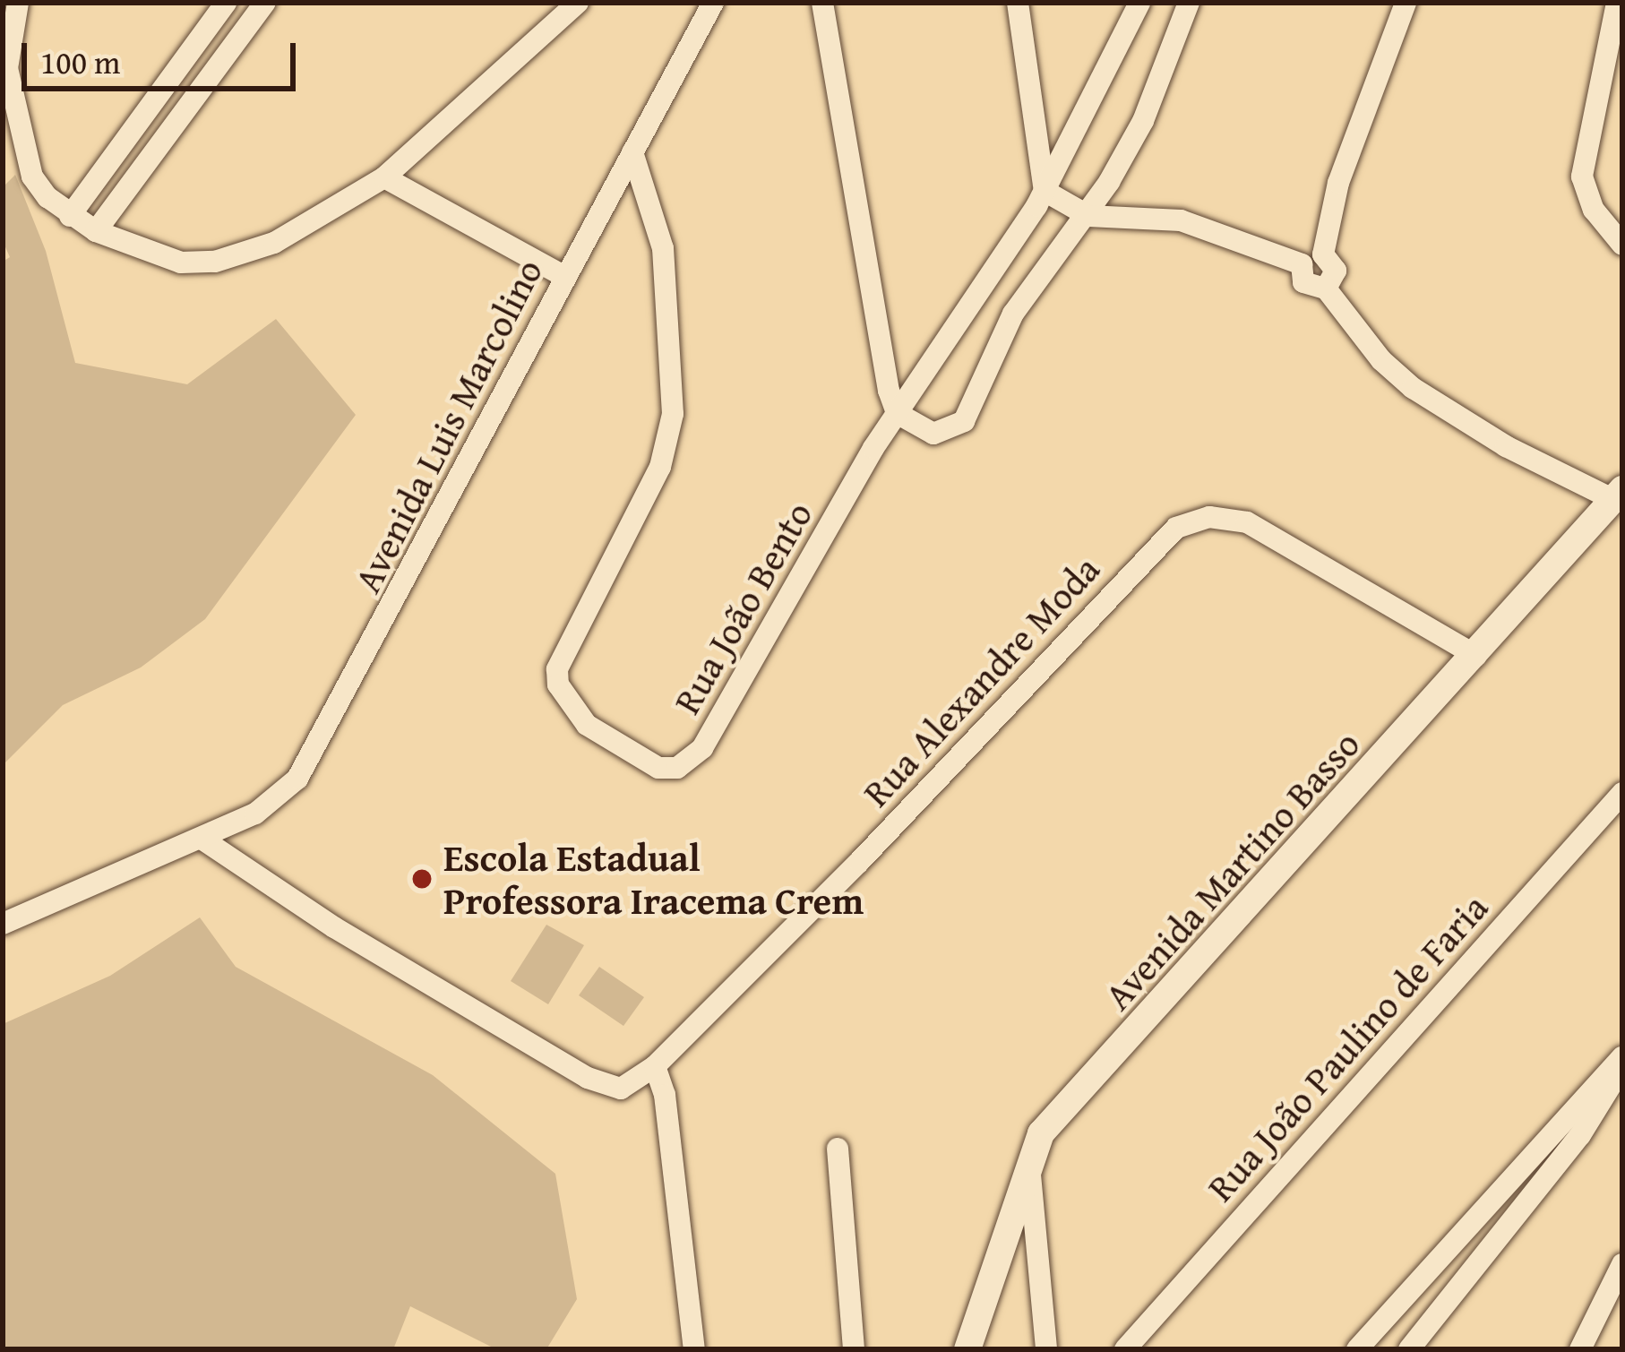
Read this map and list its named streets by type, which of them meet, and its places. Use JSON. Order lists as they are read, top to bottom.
{
  "streets": {
    "street": [
      "Avenida Luis Marcolino",
      "Rua João Bento",
      "Rua Alexandre Moda",
      "Avenida Martino Basso",
      "Rua João Paulino de Faria"
    ]
  },
  "crossings": [
    ["Avenida Luis Marcolino", "Rua João Bento"],
    ["Avenida Luis Marcolino", "Rua Alexandre Moda"],
    ["Rua Alexandre Moda", "Avenida Martino Basso"]
  ],
  "places": ["Escola Estadual Professora Iracema Crem"],
  "scale_bar": "100 m"
}
